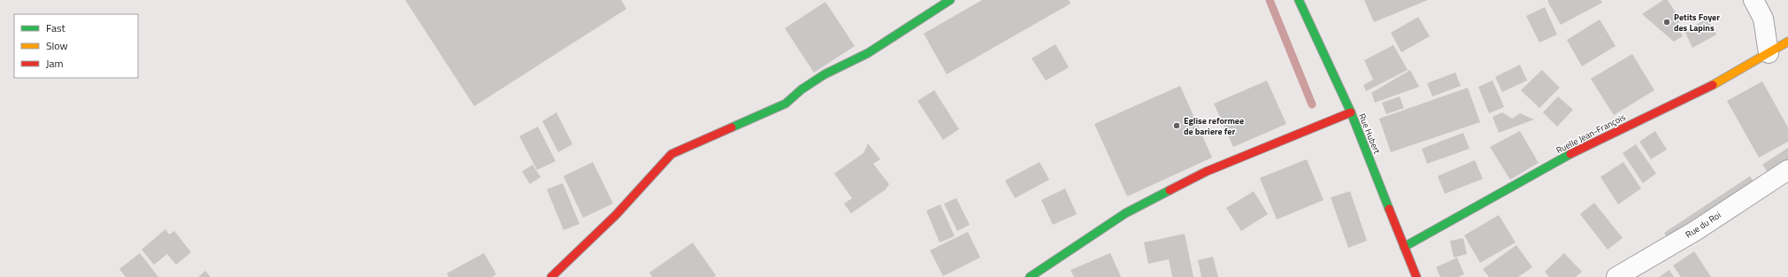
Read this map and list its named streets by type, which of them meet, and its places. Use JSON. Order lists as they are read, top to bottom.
{
  "streets": {
    "street": ["Rue Hubert", "Ruelle Jean-François", "Rue du Roi"]
  },
  "crossings": [
    ["Rue Hubert", "Ruelle Jean-François"]
  ],
  "places": ["Petits Foyer des Lapins", "Eglise reformee de bariere fer"],
  "legend": ["Fast", "Slow", "Jam"]
}
